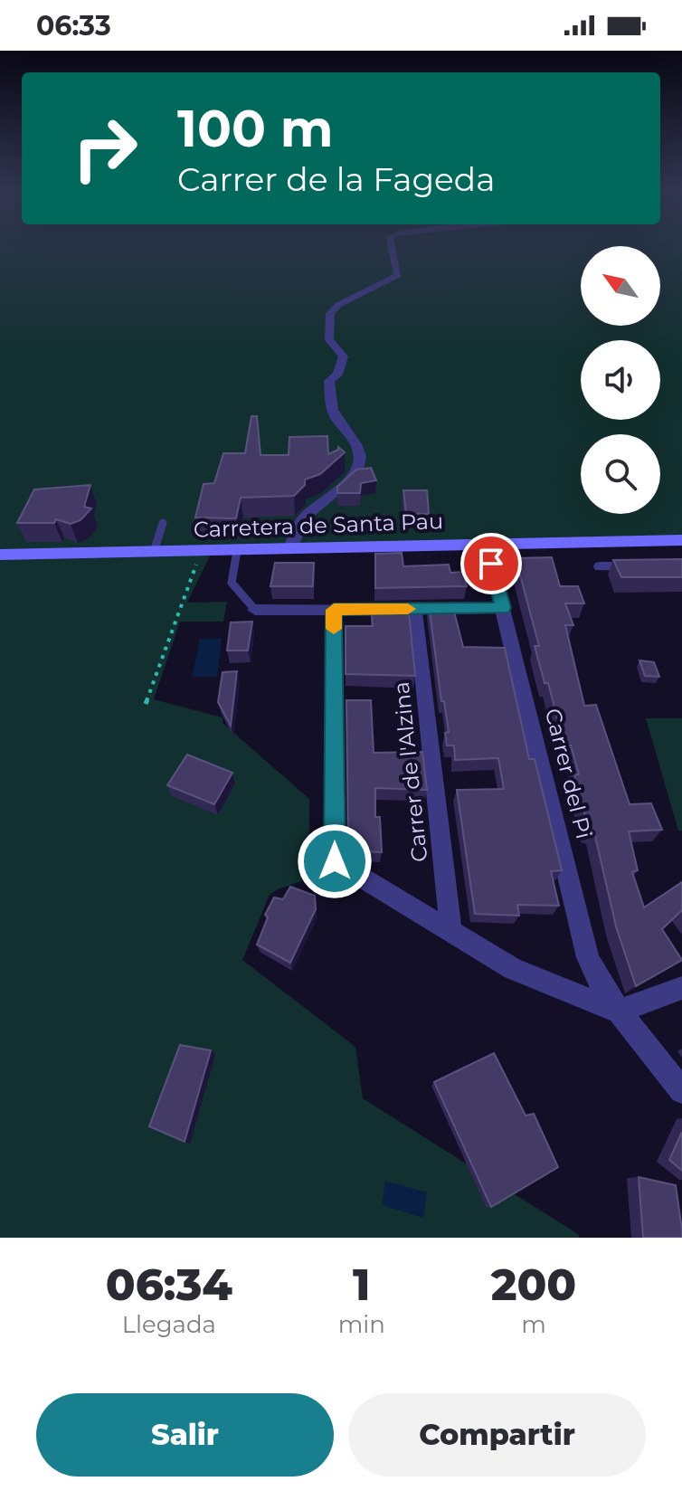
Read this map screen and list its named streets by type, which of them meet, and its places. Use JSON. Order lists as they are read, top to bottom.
{
  "streets": {
    "main road": ["Carretera de Santa Pau"],
    "street": ["Carrer de l'Alzina", "Carrer del Pi"]
  },
  "crossings": [
    ["Carretera de Santa Pau", "Carrer del Pi"]
  ],
  "north": "top left",
  "page": {
    "status": "06:33",
    "turn": ["100 m", "Carrer de la Fageda"],
    "eta": [
      "06:34",
      "Llegada",
      "1",
      "min",
      "200",
      "m"
    ],
    "buttons": ["Salir", "Compartir"]
  }
}
